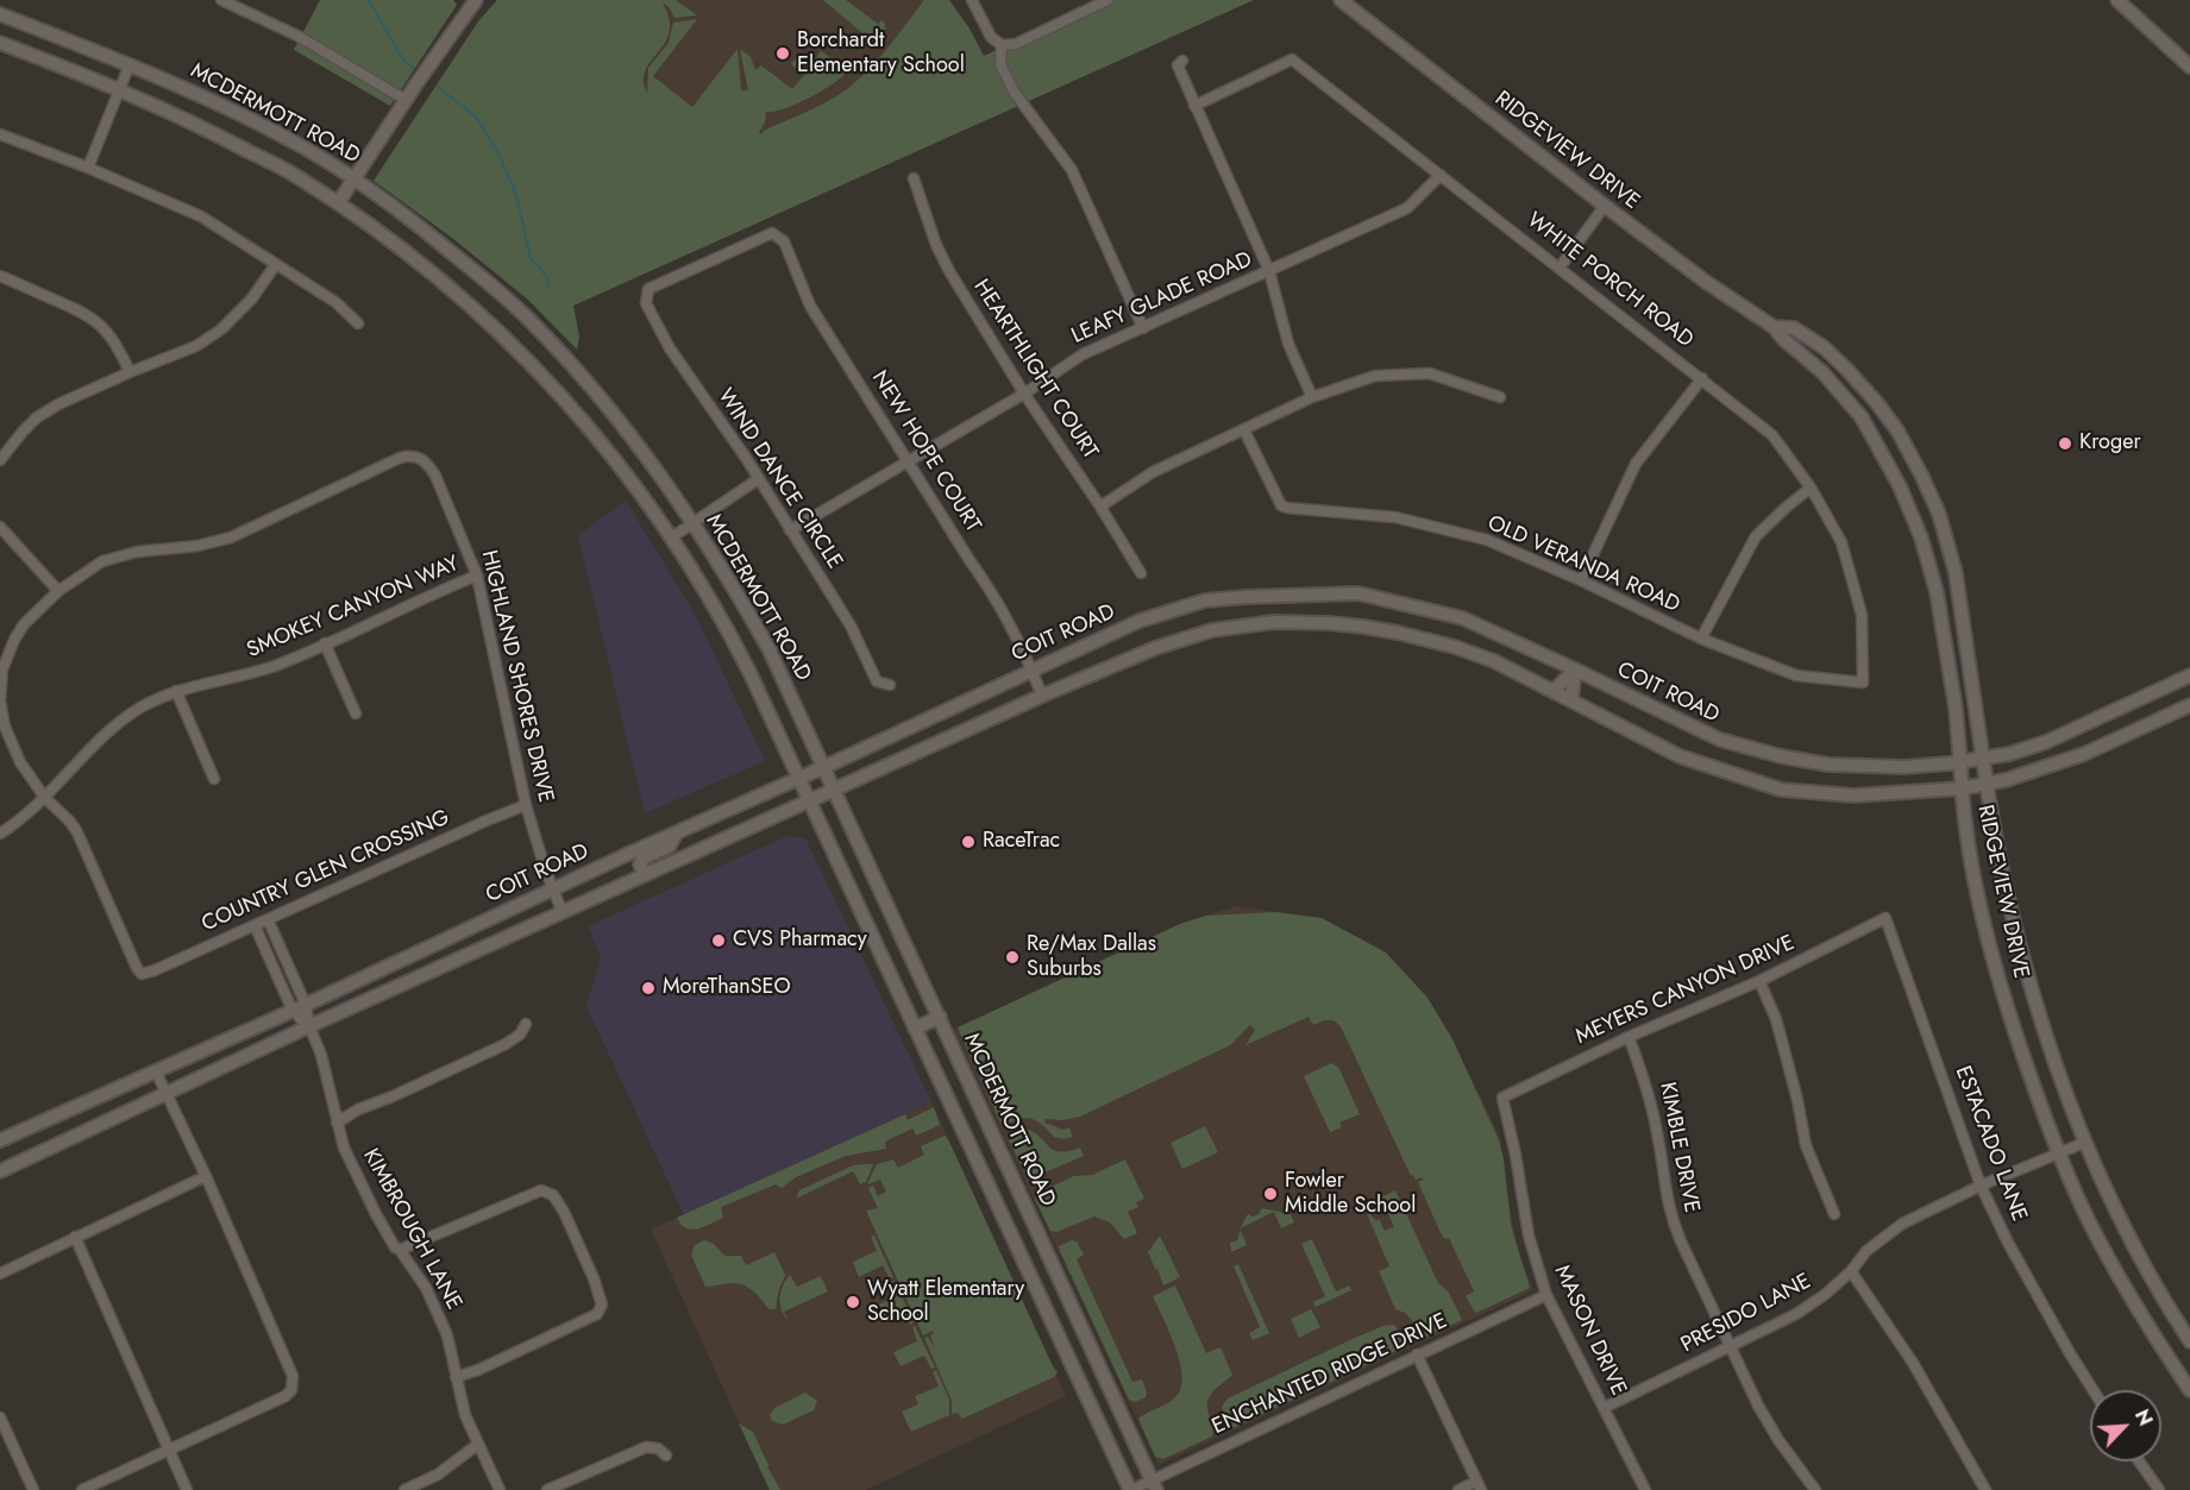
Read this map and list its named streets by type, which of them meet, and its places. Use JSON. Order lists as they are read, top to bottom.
{
  "streets": {
    "main road": ["MCDERMOTT ROAD", "RIDGEVIEW DRIVE", "COIT ROAD"],
    "street": [
      "WHITE PORCH ROAD",
      "LEAFY GLADE ROAD",
      "HEARTHLIGHT COURT",
      "NEW HOPE COURT",
      "WIND DANCE CIRCLE",
      "OLD VERANDA ROAD",
      "SMOKEY CANYON WAY",
      "HIGHLAND SHORES DRIVE",
      "COUNTRY GLEN CROSSING",
      "MEYERS CANYON DRIVE",
      "ESTACADO LANE",
      "KIMBLE DRIVE",
      "KIMBROUGH LANE",
      "PRESIDO LANE",
      "MASON DRIVE",
      "ENCHANTED RIDGE DRIVE"
    ]
  },
  "crossings": [
    ["MCDERMOTT ROAD", "COIT ROAD"],
    ["MCDERMOTT ROAD", "ENCHANTED RIDGE DRIVE"],
    ["RIDGEVIEW DRIVE", "COIT ROAD"],
    ["RIDGEVIEW DRIVE", "PRESIDO LANE"],
    ["WHITE PORCH ROAD", "LEAFY GLADE ROAD"],
    ["WHITE PORCH ROAD", "OLD VERANDA ROAD"],
    ["LEAFY GLADE ROAD", "HEARTHLIGHT COURT"],
    ["LEAFY GLADE ROAD", "NEW HOPE COURT"],
    ["LEAFY GLADE ROAD", "WIND DANCE CIRCLE"],
    ["NEW HOPE COURT", "WIND DANCE CIRCLE"],
    ["NEW HOPE COURT", "COIT ROAD"],
    ["SMOKEY CANYON WAY", "HIGHLAND SHORES DRIVE"],
    ["SMOKEY CANYON WAY", "COUNTRY GLEN CROSSING"],
    ["COIT ROAD", "HIGHLAND SHORES DRIVE"],
    ["COIT ROAD", "KIMBROUGH LANE"],
    ["HIGHLAND SHORES DRIVE", "COUNTRY GLEN CROSSING"],
    ["MEYERS CANYON DRIVE", "ESTACADO LANE"],
    ["MEYERS CANYON DRIVE", "KIMBLE DRIVE"],
    ["MEYERS CANYON DRIVE", "MASON DRIVE"],
    ["ESTACADO LANE", "PRESIDO LANE"],
    ["KIMBLE DRIVE", "PRESIDO LANE"],
    ["PRESIDO LANE", "MASON DRIVE"],
    ["MASON DRIVE", "ENCHANTED RIDGE DRIVE"]
  ],
  "places": [
    "Borchardt Elementary School",
    "Kroger",
    "RaceTrac",
    "CVS Pharmacy",
    "Re/Max Dallas Suburbs",
    "MoreThanSEO",
    "Fowler Middle School",
    "Wyatt Elementary School"
  ],
  "north": "top right"
}
